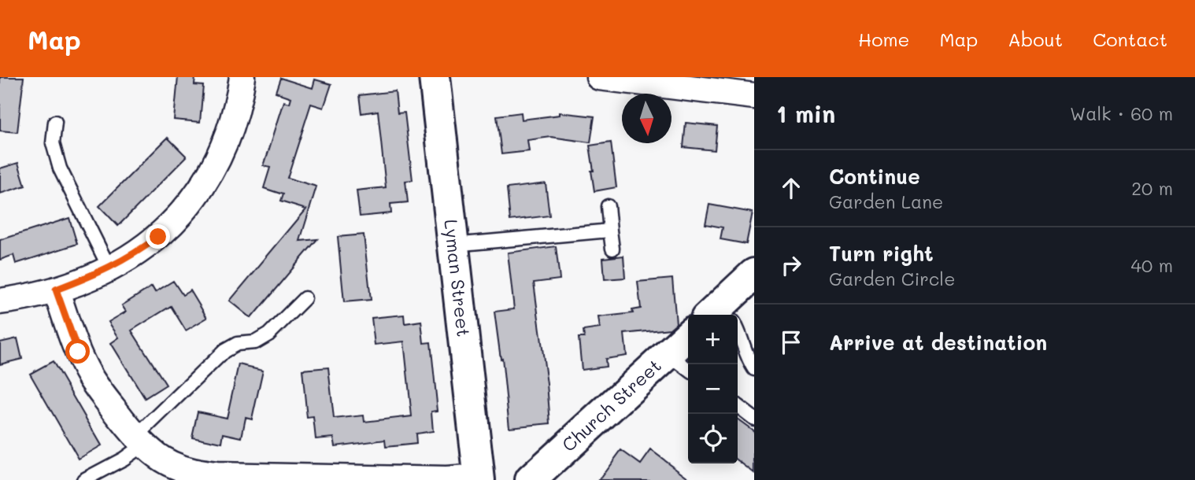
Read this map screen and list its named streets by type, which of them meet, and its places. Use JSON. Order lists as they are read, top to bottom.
{
  "streets": {
    "street": ["Lyman Street", "Church Street"]
  },
  "north": "bottom",
  "page": {
    "header": "Map",
    "nav": [
      "Home",
      "Map",
      "About",
      "Contact"
    ],
    "heading": ["1 min", "Walk · 60 m"],
    "list": [
      ["Continue", "Garden Lane", "20 m"],
      ["Turn right", "Garden Circle", "40 m"],
      "Arrive at destination"
    ],
    "map_buttons": ["+", "−"]
  }
}
